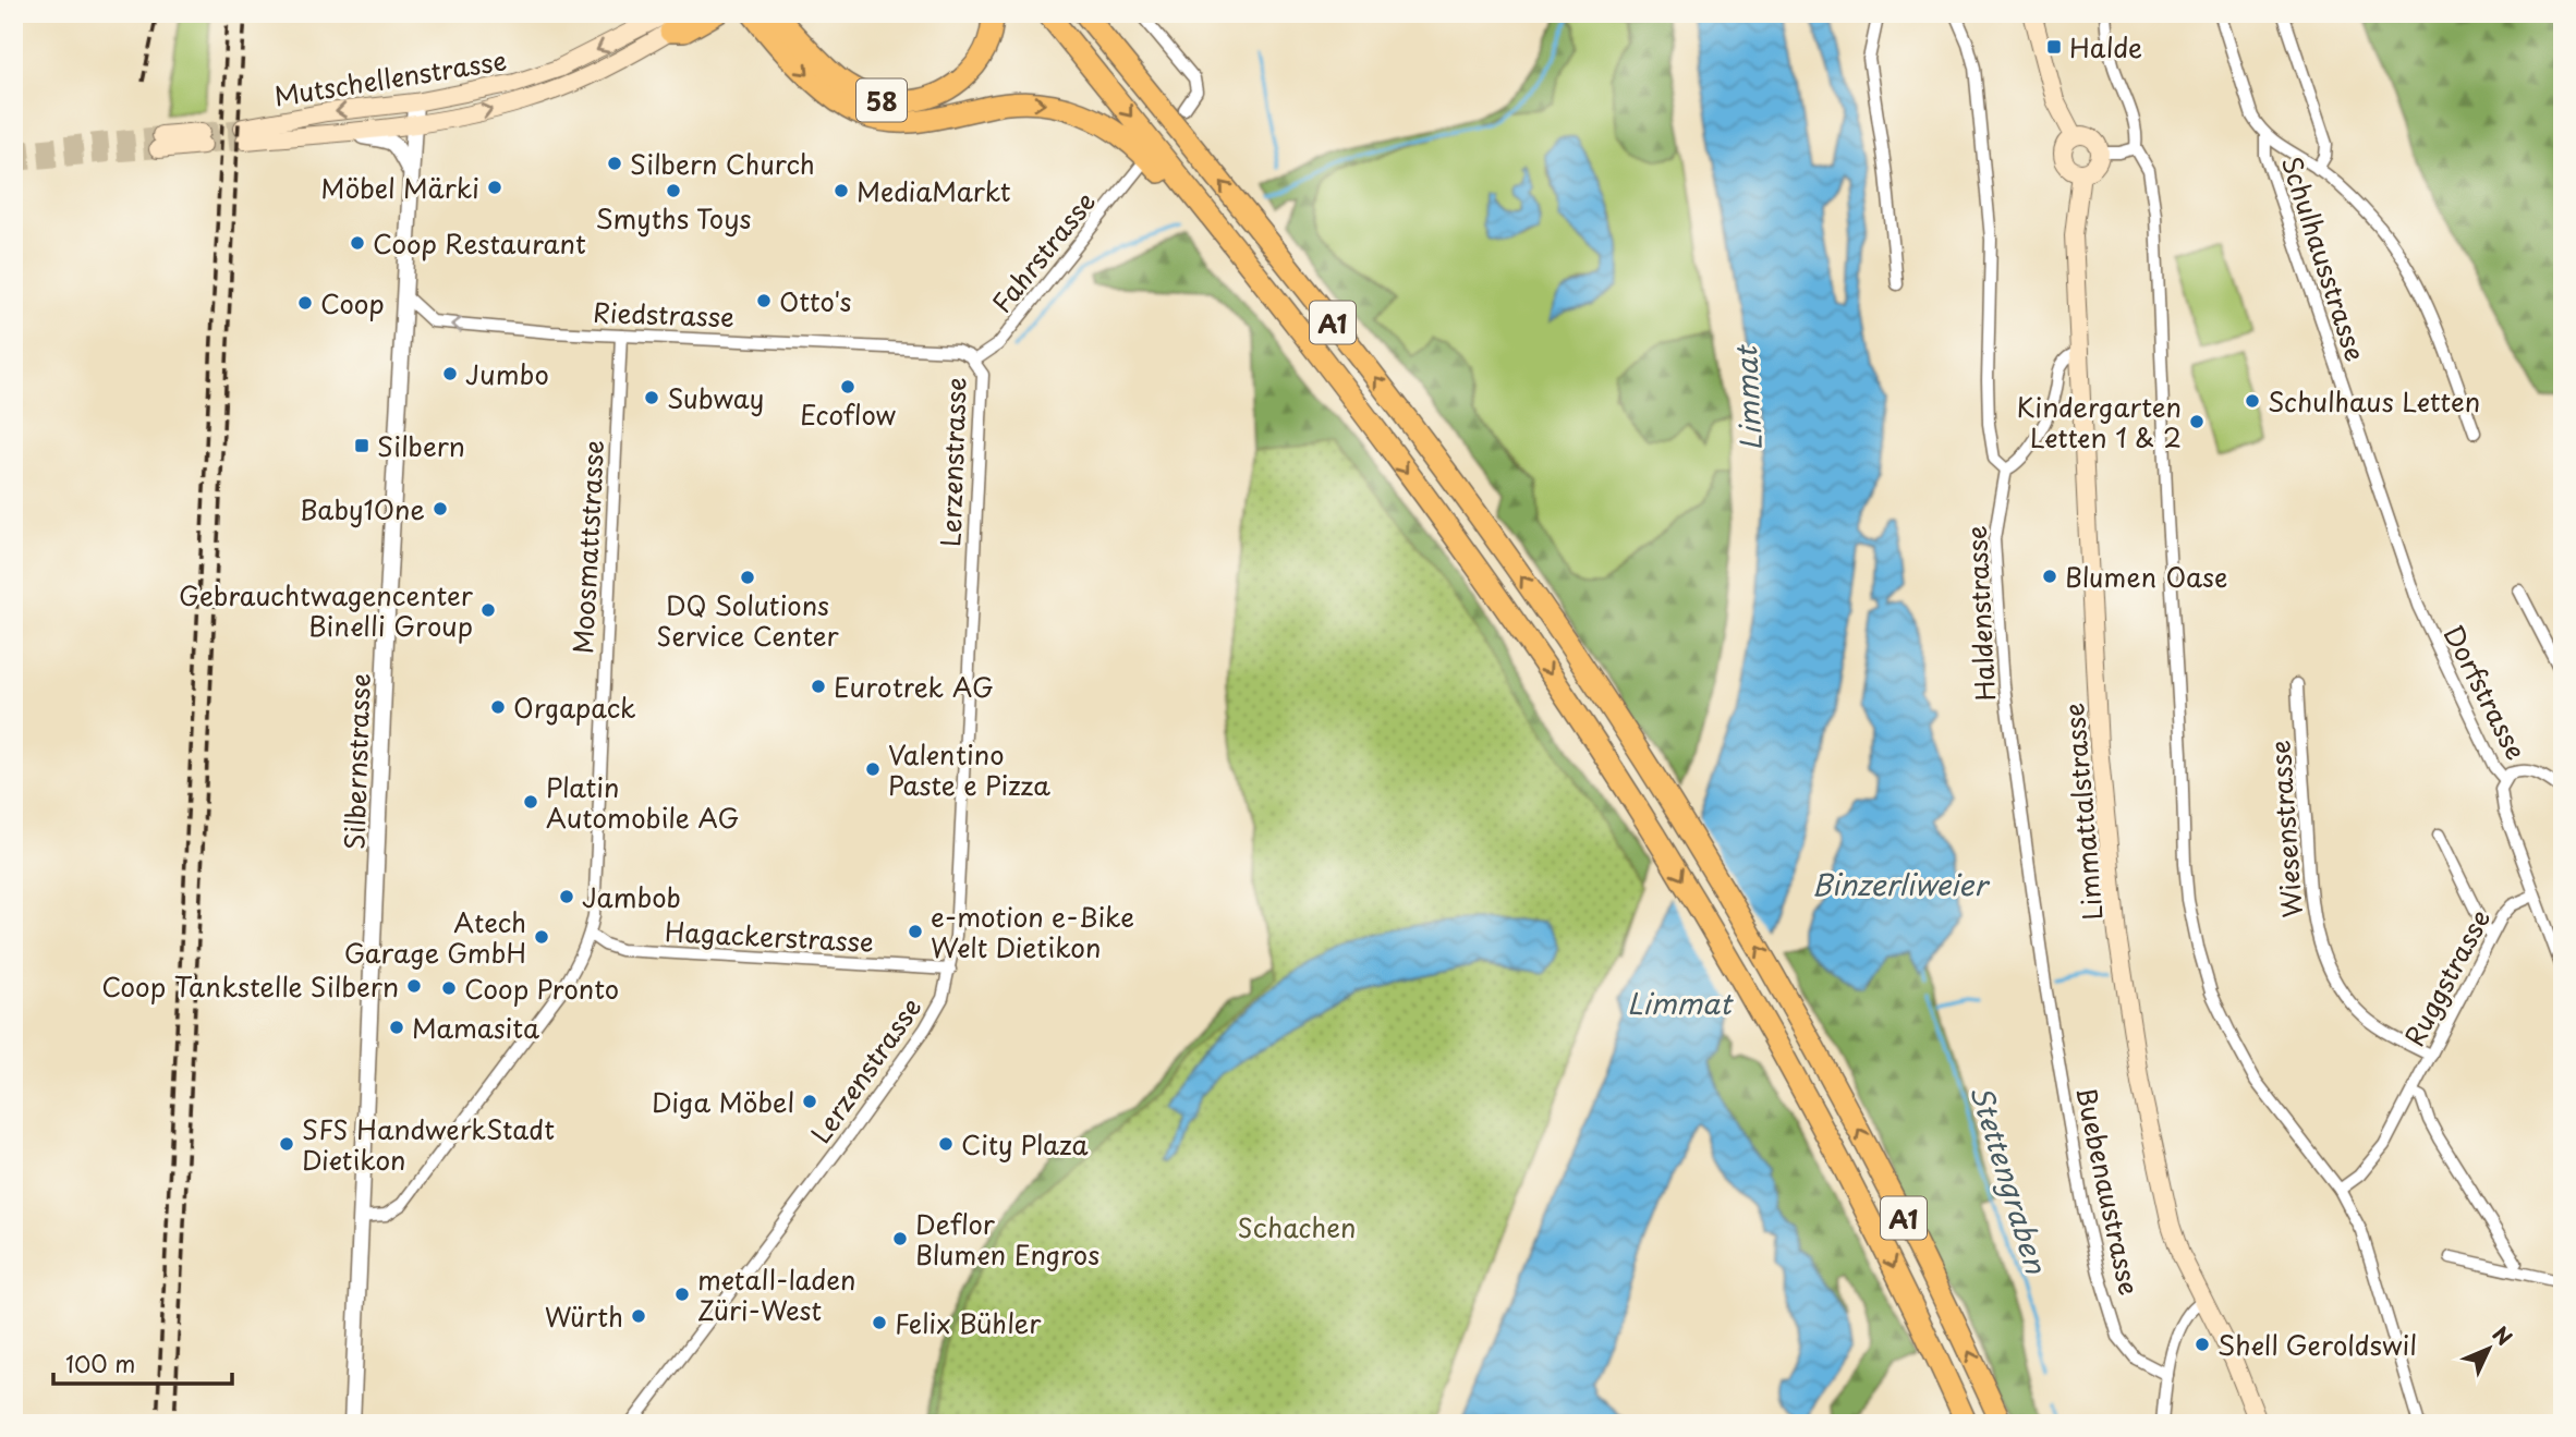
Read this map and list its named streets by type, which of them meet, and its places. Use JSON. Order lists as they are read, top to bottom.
{
  "streets": {
    "highway": ["58", "A1"],
    "main road": ["Mutschellenstrasse", "Limmattalstrasse"],
    "street": [
      "Fahrstrasse",
      "Schulhausstrasse",
      "Riedstrasse",
      "Lerzenstrasse",
      "Moosmattstrasse",
      "Haldenstrasse",
      "Dorfstrasse",
      "Silbernstrasse",
      "Wiesenstrasse",
      "Hagackerstrasse",
      "Ruggstrasse",
      "Buebenaustrasse"
    ]
  },
  "crossings": [
    ["Mutschellenstrasse", "Silbernstrasse"],
    ["Fahrstrasse", "Riedstrasse"],
    ["Fahrstrasse", "Lerzenstrasse"],
    ["Schulhausstrasse", "Dorfstrasse"],
    ["Riedstrasse", "Lerzenstrasse"],
    ["Riedstrasse", "Moosmattstrasse"],
    ["Riedstrasse", "Silbernstrasse"],
    ["Lerzenstrasse", "Hagackerstrasse"],
    ["Moosmattstrasse", "Silbernstrasse"],
    ["Moosmattstrasse", "Hagackerstrasse"],
    ["Haldenstrasse", "Buebenaustrasse"],
    ["Dorfstrasse", "Ruggstrasse"],
    ["Wiesenstrasse", "Ruggstrasse"]
  ],
  "one_way": ["Riedstrasse"],
  "water": ["Limmat", "Binzerliweier", "Stettengraben"],
  "parks": ["Schachen"],
  "places": {
    "transit": ["Halde", "Silbern"],
    "other": [
      "Silbern Church",
      "Möbel Märki",
      "Smyths Toys",
      "MediaMarkt",
      "Coop Restaurant",
      "Otto's",
      "Coop",
      "Jumbo",
      "Ecoflow",
      "Subway",
      "Schulhaus Letten",
      "Kindergarten Letten 1 & 2",
      "Baby1One",
      "Blumen Oase",
      "DQ Solutions Service Center",
      "Gebrauchtwagencenter Binelli Group",
      "Eurotrek AG",
      "Orgapack",
      "Valentino Paste e Pizza",
      "Platin Automobile AG",
      "Jambob",
      "e-motion e-Bike Welt Dietikon",
      "Atech Garage GmbH",
      "Coop Tankstelle Silbern",
      "Coop Pronto",
      "Mamasita",
      "Diga Möbel",
      "SFS HandwerkStadt Dietikon",
      "City Plaza",
      "Deflor Blumen Engros",
      "metall-laden Züri-West",
      "Würth",
      "Felix Bühler",
      "Shell Geroldswil"
    ]
  },
  "scale_bar": "100 m",
  "north": "top right"
}
